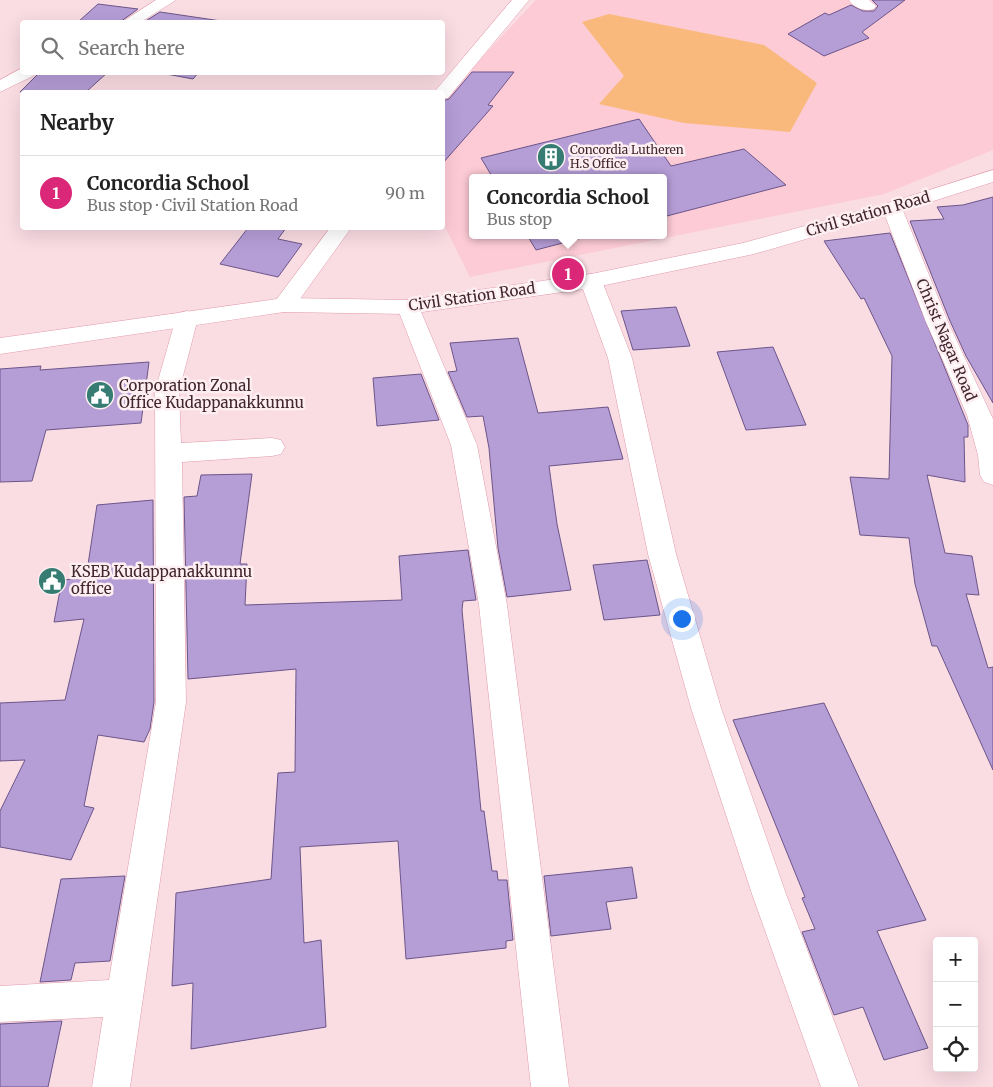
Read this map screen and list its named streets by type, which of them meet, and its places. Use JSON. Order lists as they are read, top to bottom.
{
  "streets": {
    "street": ["Civil Station Road", "Christ Nagar Road"]
  },
  "crossings": [
    ["Civil Station Road", "Christ Nagar Road"]
  ],
  "places": {
    "building": ["Concordia Lutheren H.S Office"],
    "public building": ["Corporation Zonal Office Kudappanakkunnu", "KSEB Kudappanakkunnu office"]
  },
  "page": {
    "search": "Search here",
    "heading": "Nearby",
    "list": [
      {
        "mark": "1",
        "name": "Concordia School",
        "note": "Bus stop · Civil Station Road",
        "value": "90 m"
      }
    ],
    "popup": ["Concordia School", "Bus stop"],
    "pins": "1",
    "map_buttons": ["+", "−"]
  }
}
